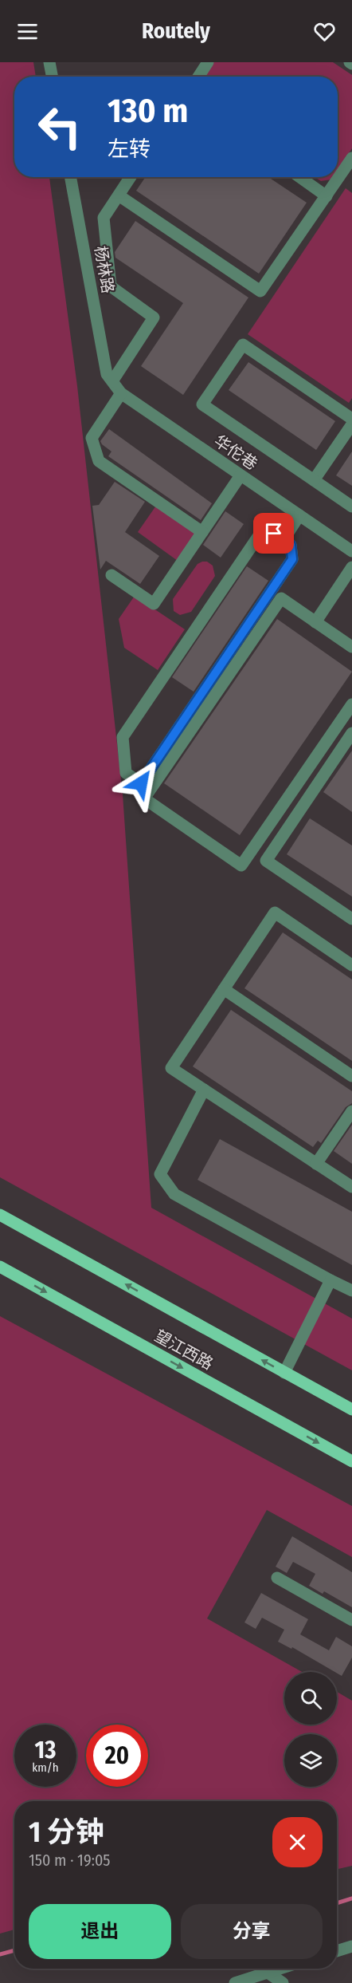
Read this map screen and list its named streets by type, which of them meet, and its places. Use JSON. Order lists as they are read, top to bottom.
{
  "streets": {
    "main road": ["望江西路"],
    "street": ["杨林路", "华佗巷"]
  },
  "crossings": [
    ["杨林路", "华佗巷"]
  ],
  "page": {
    "header": "Routely",
    "turn": ["130 m", "左转"],
    "speed": "13 km/h",
    "limit": "20",
    "heading": ["1 分钟", "150 m · 19:05"],
    "buttons": ["退出", "分享"]
  }
}
